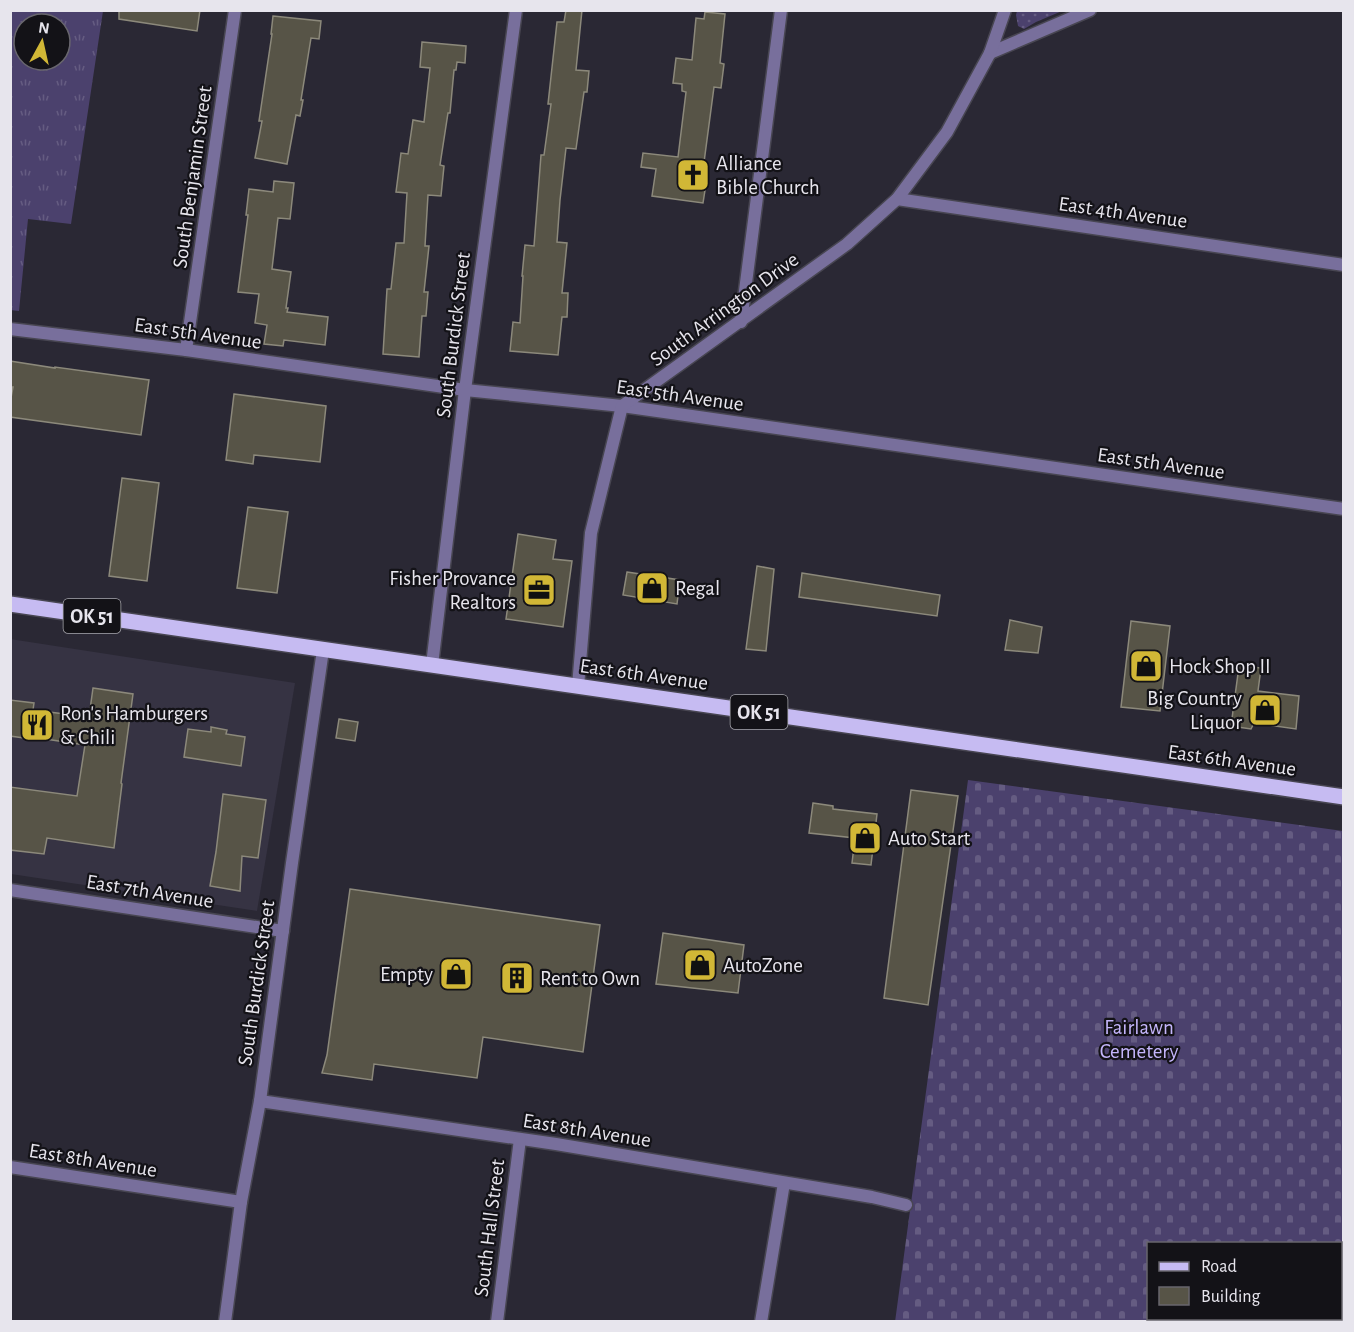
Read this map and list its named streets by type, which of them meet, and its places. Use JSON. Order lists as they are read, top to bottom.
{
  "streets": {
    "main road": ["OK 51", "East 6th Avenue"],
    "street": [
      "South Benjamin Street",
      "East 4th Avenue",
      "South Arrington Drive",
      "East 5th Avenue",
      "South Burdick Street",
      "East 7th Avenue",
      "East 8th Avenue",
      "South Hall Street"
    ]
  },
  "crossings": [
    ["South Benjamin Street", "East 5th Avenue"],
    ["East 4th Avenue", "South Arrington Drive"],
    ["South Arrington Drive", "East 5th Avenue"],
    ["East 5th Avenue", "South Burdick Street"],
    ["South Burdick Street", "East 6th Avenue"],
    ["South Burdick Street", "East 7th Avenue"],
    ["South Burdick Street", "East 8th Avenue"],
    ["East 8th Avenue", "South Hall Street"]
  ],
  "parks": ["Fairlawn Cemetery"],
  "places": {
    "church": ["Alliance Bible Church"],
    "shop": [
      "Regal",
      "Hock Shop II",
      "Big Country Liquor",
      "Auto Start",
      "AutoZone",
      "Empty"
    ],
    "office": ["Fisher Provance Realtors"],
    "restaurant": ["Ron's Hamburgers & Chili"],
    "building": ["Rent to Own"]
  },
  "legend": ["Road", "Building"],
  "north": "top"
}
